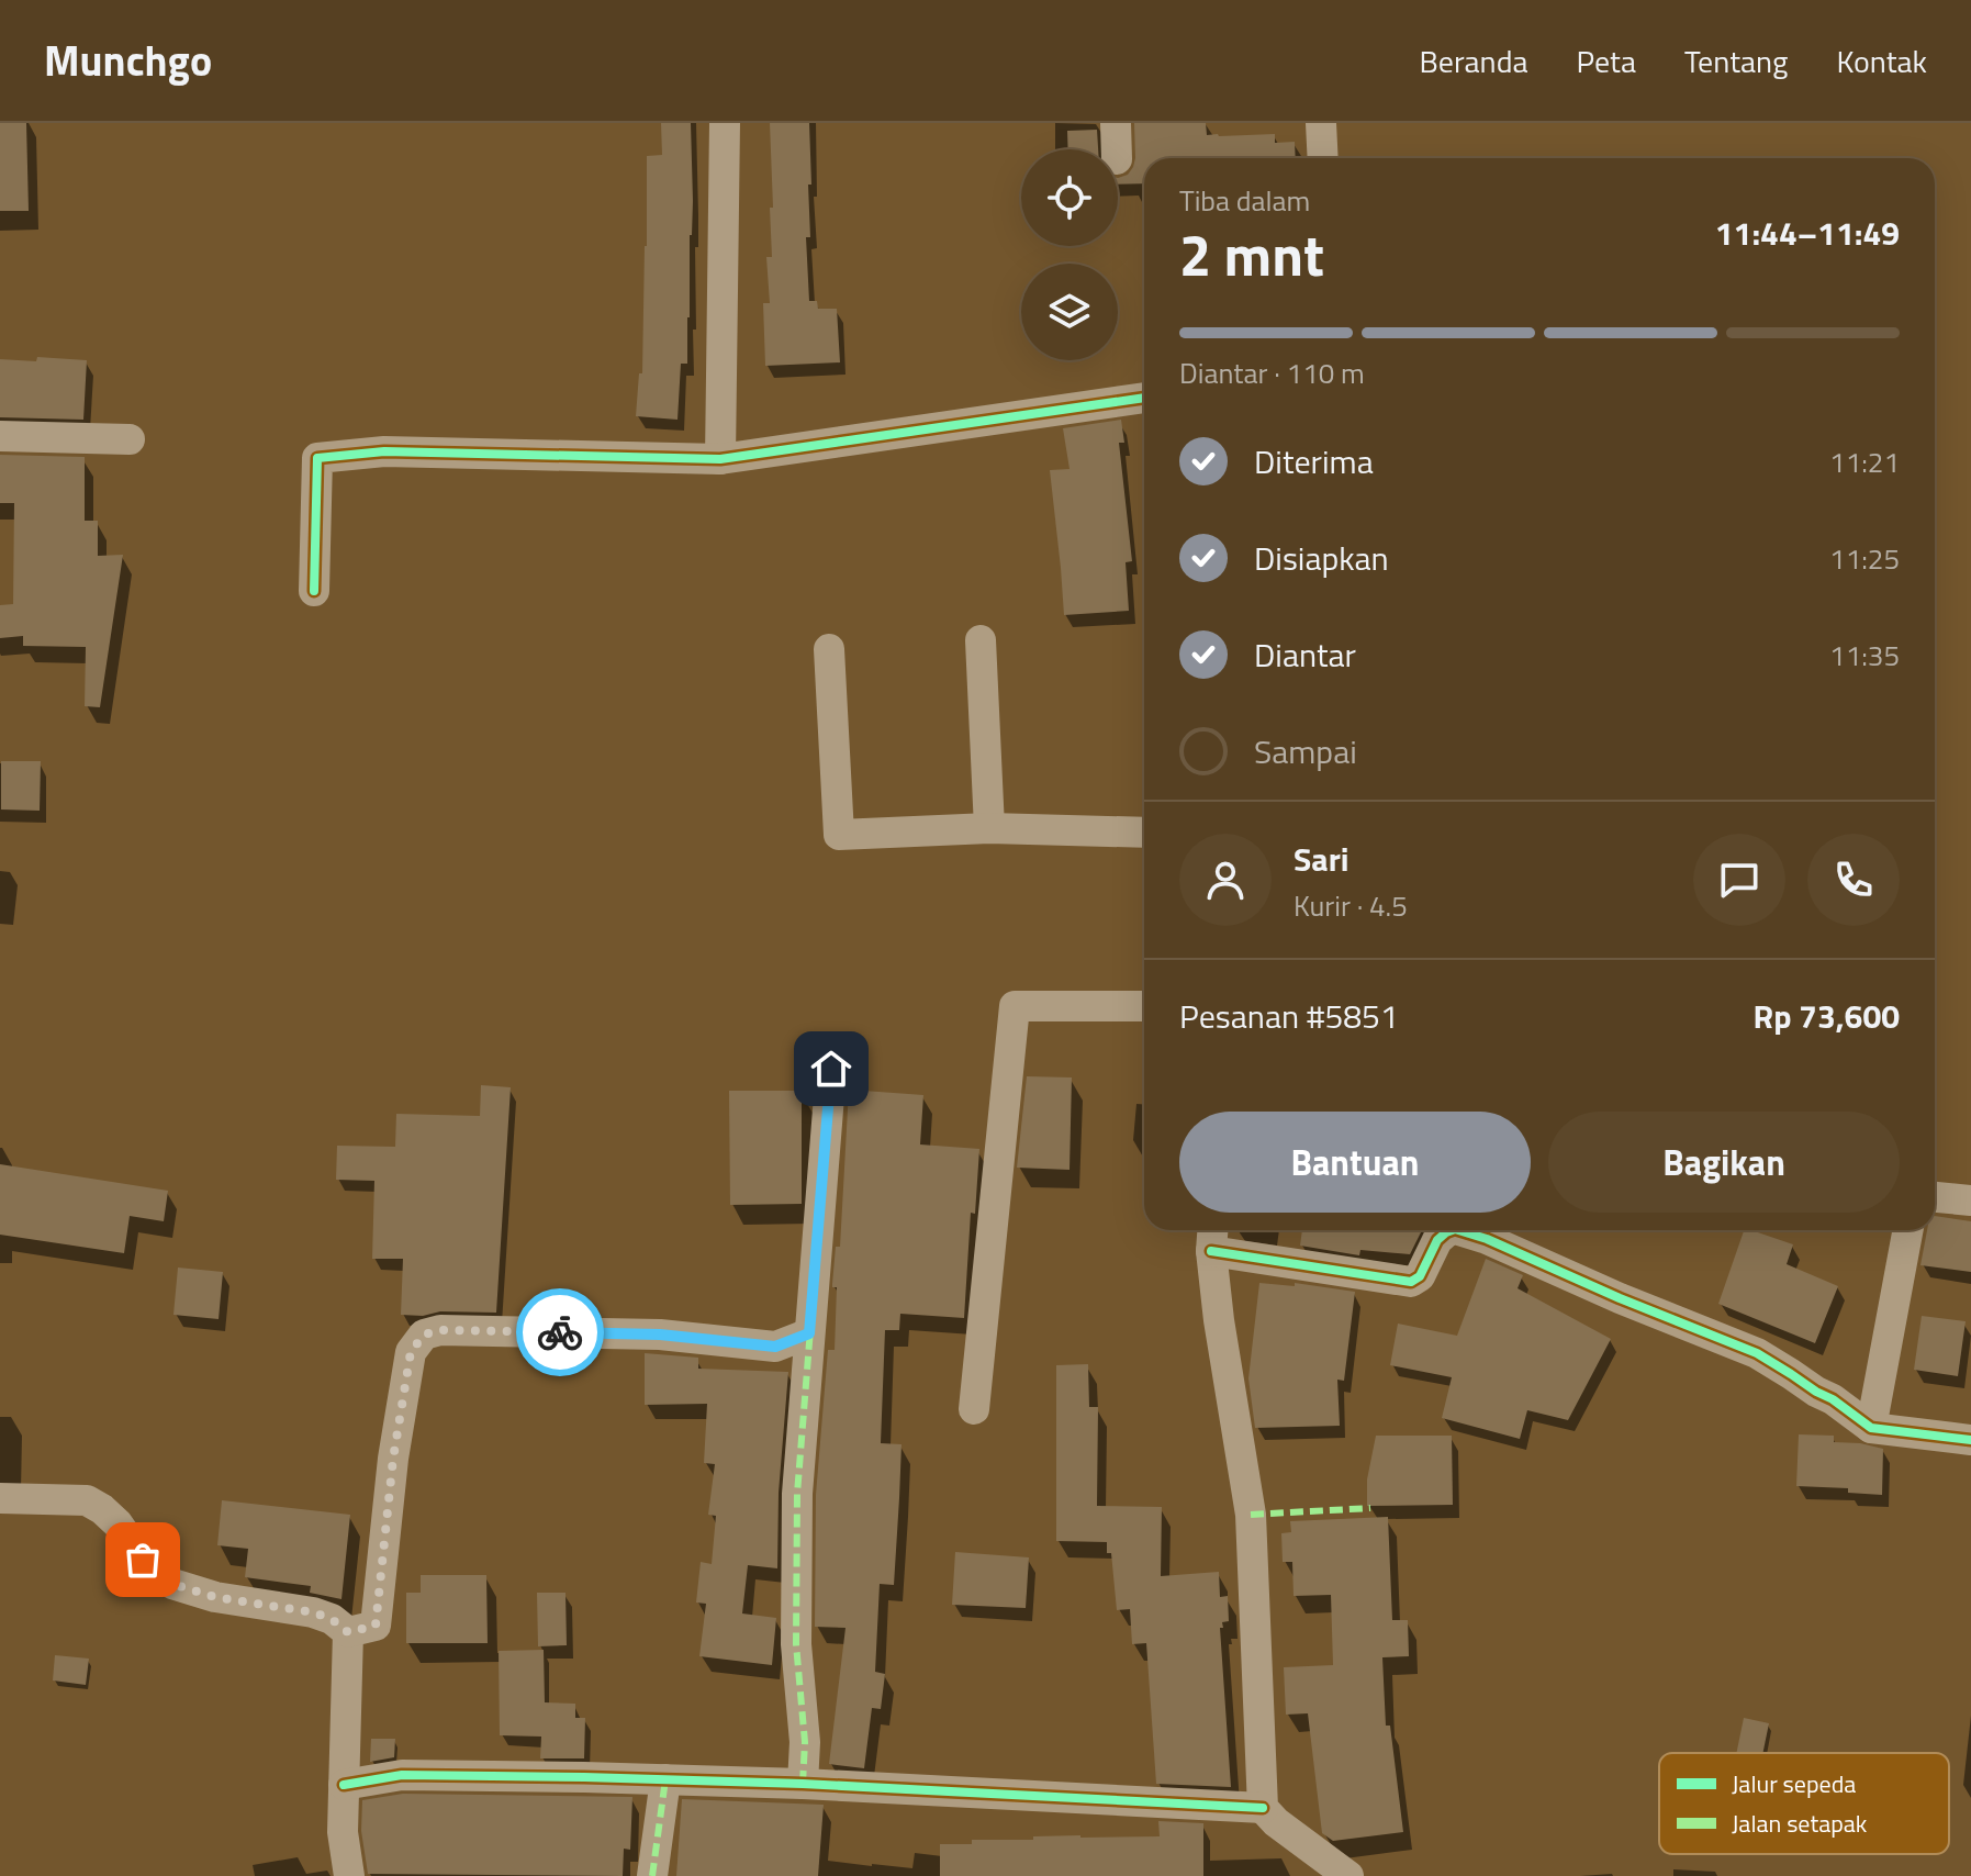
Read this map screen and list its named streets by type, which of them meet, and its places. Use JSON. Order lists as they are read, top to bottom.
{
  "legend": ["Jalur sepeda", "Jalan setapak"],
  "page": {
    "header": "Munchgo",
    "nav": [
      "Beranda",
      "Peta",
      "Tentang",
      "Kontak"
    ],
    "heading": ["2 mnt", "Tiba dalam", "11:44–11:49"],
    "panel": [
      "Sari",
      "Kurir · 4.5",
      "Pesanan #5851",
      "Rp 73,600"
    ],
    "bar": "Diantar · 110 m",
    "list": [
      ["Diterima", "11:21"],
      ["Disiapkan", "11:25"],
      ["Diantar", "11:35"],
      "Sampai"
    ],
    "buttons": ["Bantuan", "Bagikan"]
  }
}
